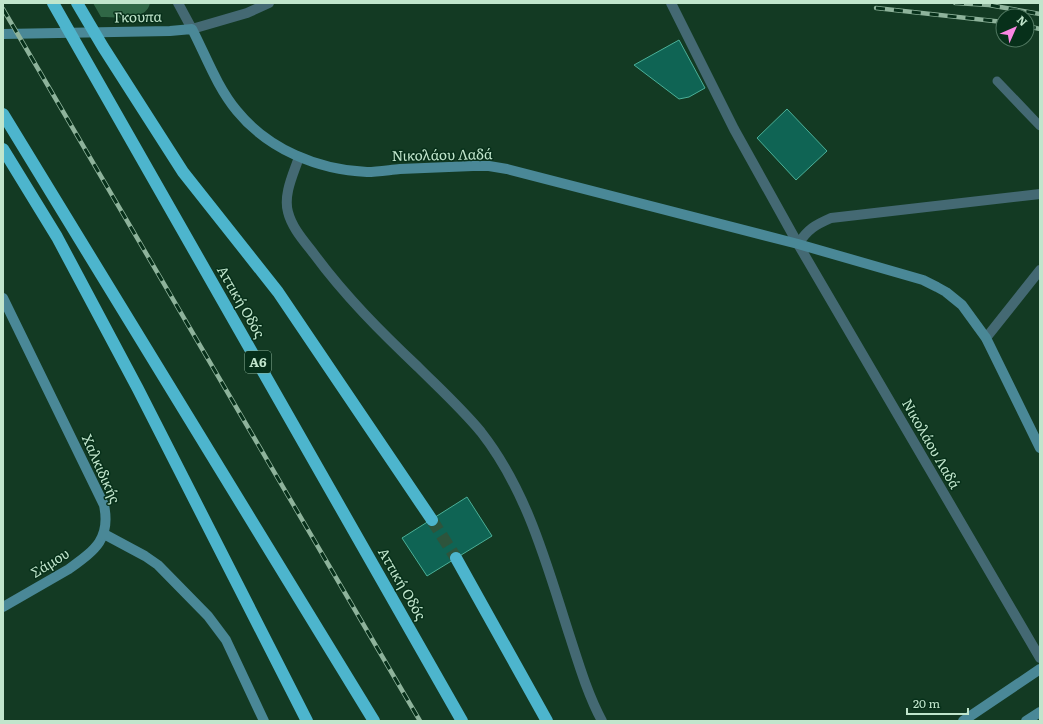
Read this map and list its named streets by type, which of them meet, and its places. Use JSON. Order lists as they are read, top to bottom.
{
  "streets": {
    "highway": ["Αττική Οδός", "Α6"],
    "street": [
      "Γκουπα",
      "Νικολάου Λαδά",
      "Χαλκιδικής",
      "Σάμου"
    ]
  },
  "crossings": [
    ["Γκουπα", "Νικολάου Λαδά"],
    ["Χαλκιδικής", "Σάμου"]
  ],
  "scale_bar": "20 m",
  "north": "top right"
}
